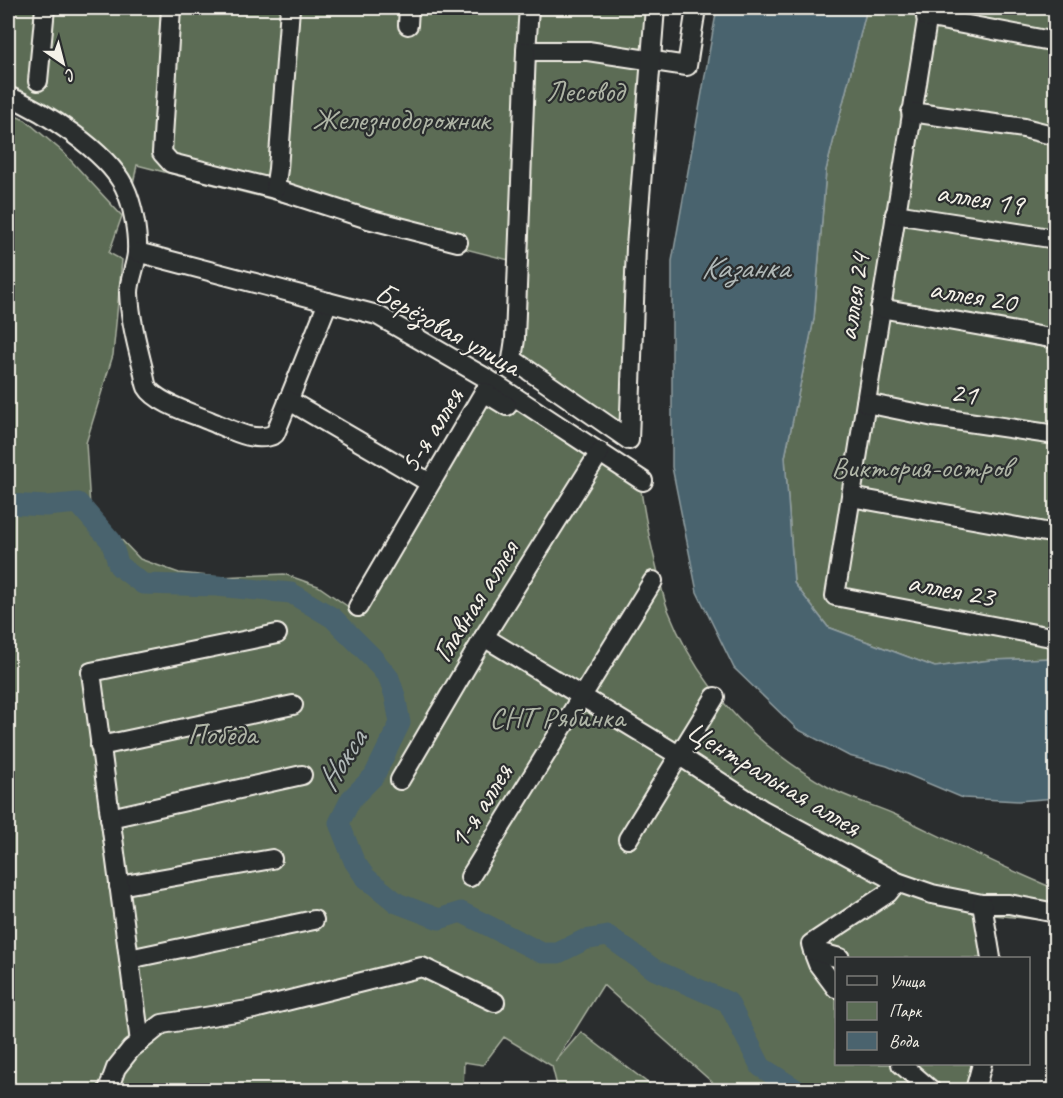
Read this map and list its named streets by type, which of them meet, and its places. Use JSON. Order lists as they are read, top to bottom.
{
  "streets": {
    "street": [
      "аллея 19",
      "аллея 20",
      "аллея 24",
      "Берёзовая улица",
      "21",
      "5-я аллея",
      "аллея 23",
      "Главная аллея",
      "Центральная аллея",
      "1-я аллея"
    ]
  },
  "crossings": [
    ["аллея 19", "аллея 24"],
    ["аллея 20", "аллея 24"],
    ["аллея 24", "21"],
    ["аллея 24", "аллея 23"],
    ["Берёзовая улица", "5-я аллея"],
    ["Берёзовая улица", "Главная аллея"],
    ["5-я аллея", "Главная аллея"],
    ["Главная аллея", "Центральная аллея"],
    ["Центральная аллея", "1-я аллея"]
  ],
  "water": ["Казанка", "Нокса"],
  "parks": [
    "Лесовод",
    "Железнодорожник",
    "Виктория-остров",
    "СНТ Рябинка",
    "Победа"
  ],
  "legend": ["Улица", "Парк", "Вода"],
  "north": "bottom right"
}
